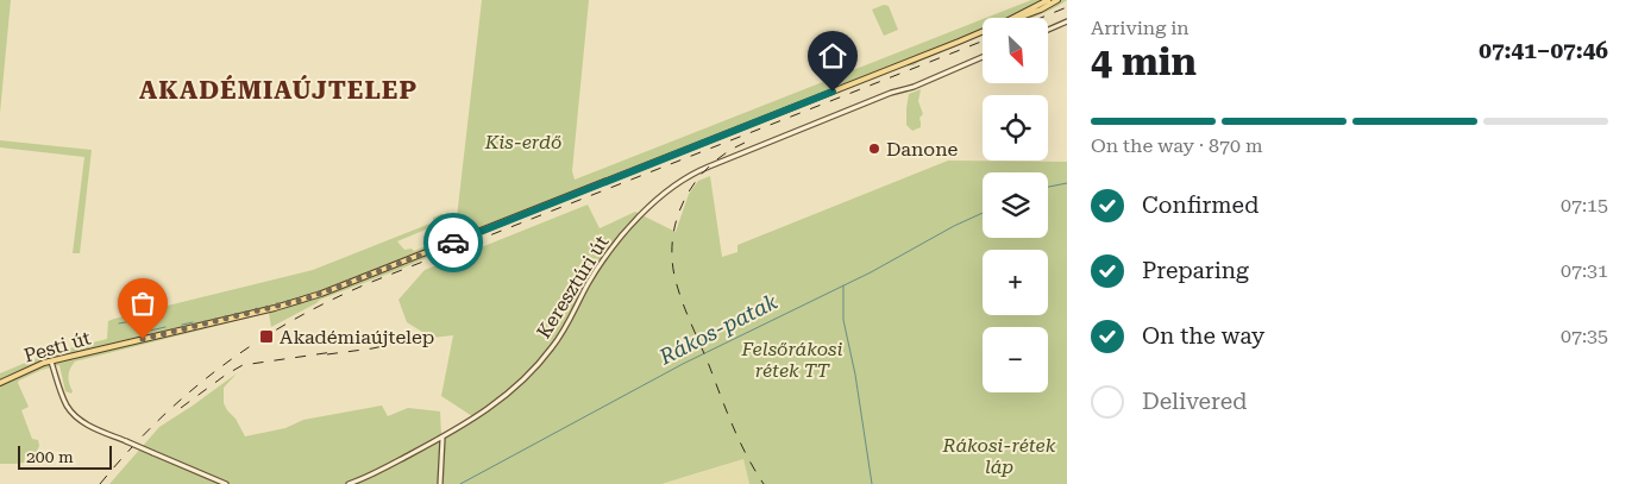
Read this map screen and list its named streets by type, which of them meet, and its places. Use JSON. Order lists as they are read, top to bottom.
{
  "streets": {
    "main road": ["Keresztúri út", "Pesti út"]
  },
  "districts": ["AKADÉMIAÚJTELEP"],
  "water": ["Rákos-patak"],
  "parks": ["Kis-erdő", "Felsőrákosi rétek TT", "Rákosi-rétek láp"],
  "places": {
    "other": ["Danone"],
    "transit": ["Akadémiaújtelep"]
  },
  "scale_bar": "200 m",
  "north": "bottom right",
  "page": {
    "heading": ["4 min", "Arriving in", "07:41–07:46"],
    "map_buttons": ["+", "−"],
    "bar": "On the way · 870 m",
    "list": [
      ["Confirmed", "07:15"],
      ["Preparing", "07:31"],
      ["On the way", "07:35"],
      "Delivered"
    ],
    "scale": "200 m"
  }
}
